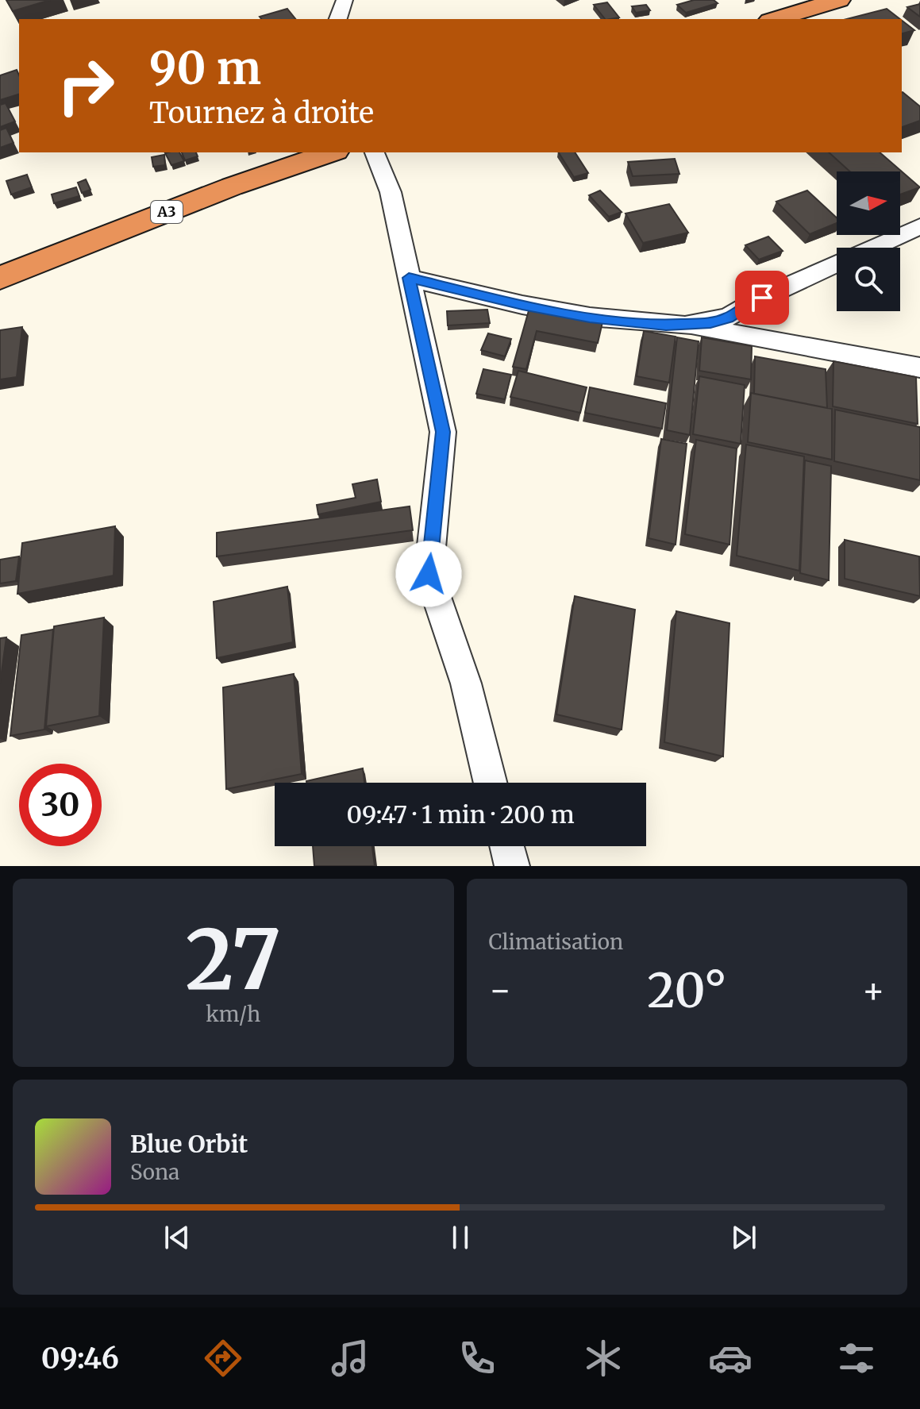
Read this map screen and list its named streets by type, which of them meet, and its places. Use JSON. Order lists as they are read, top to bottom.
{
  "streets": {
    "highway": ["A3"]
  },
  "north": "right",
  "page": {
    "turn": ["90 m", "Tournez à droite"],
    "limit": "30",
    "trip": "09:47 · 1 min · 200 m",
    "tile": [
      ["27", "km/h"],
      "Climatisation"
    ],
    "heat": ["−", "20°", "+"],
    "song": ["Blue Orbit", "Sona"],
    "tabs": "09:46"
  }
}
